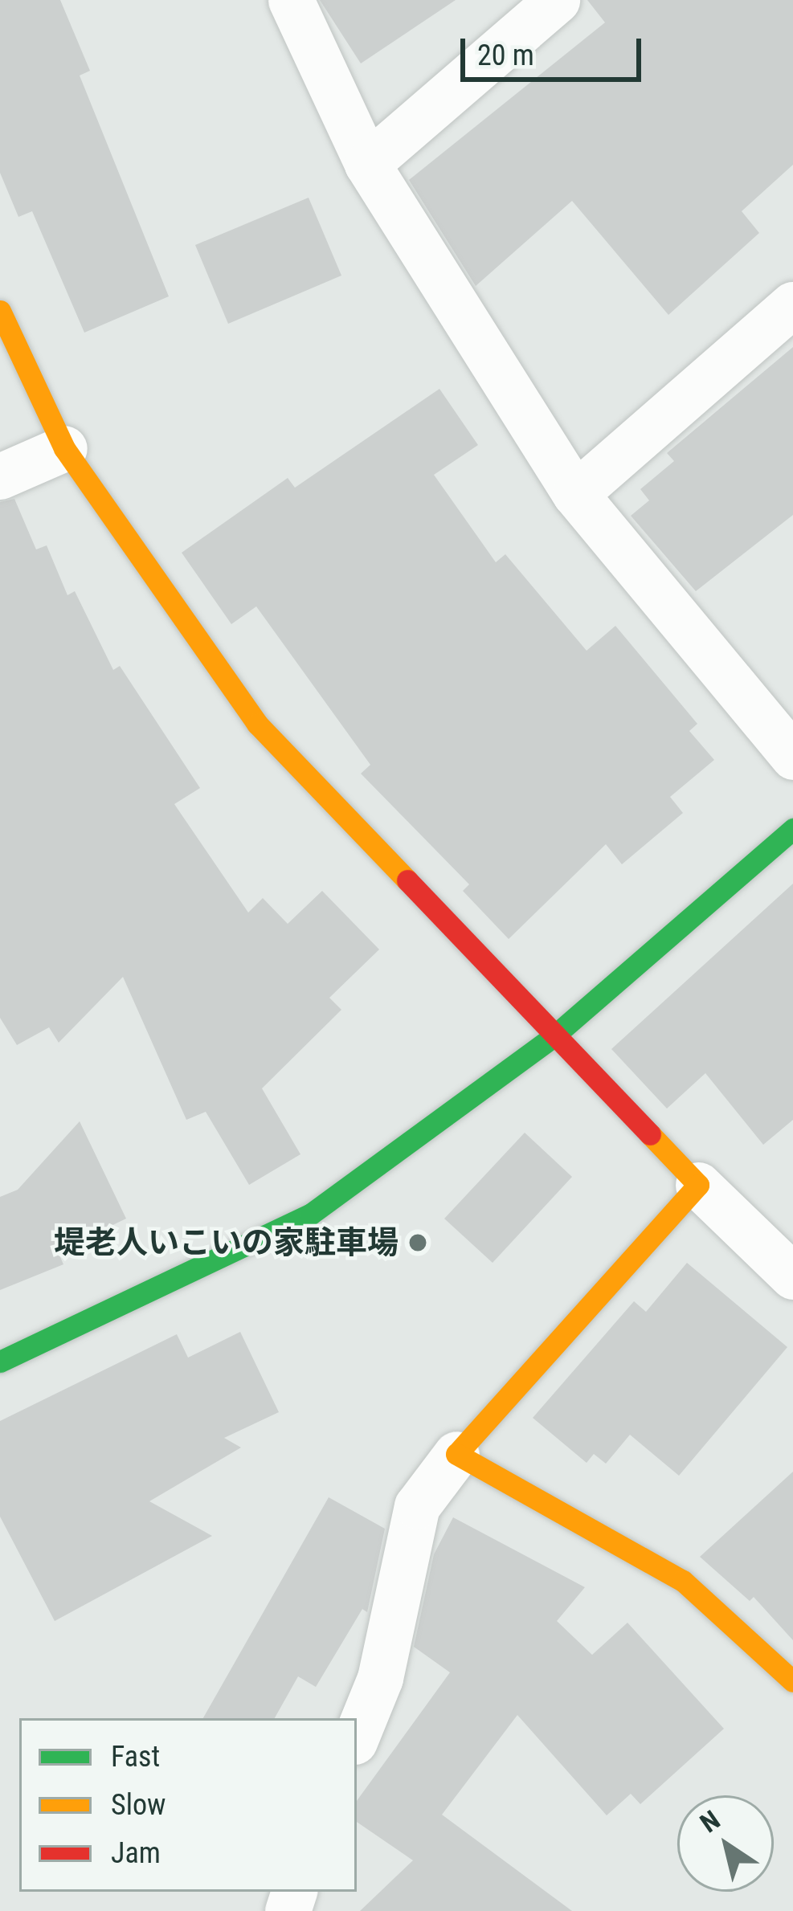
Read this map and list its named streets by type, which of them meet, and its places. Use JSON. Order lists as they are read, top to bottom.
{
  "places": ["堤老人いこいの家駐車場"],
  "legend": ["Fast", "Slow", "Jam"],
  "scale_bar": "20 m",
  "north": "top left"
}
